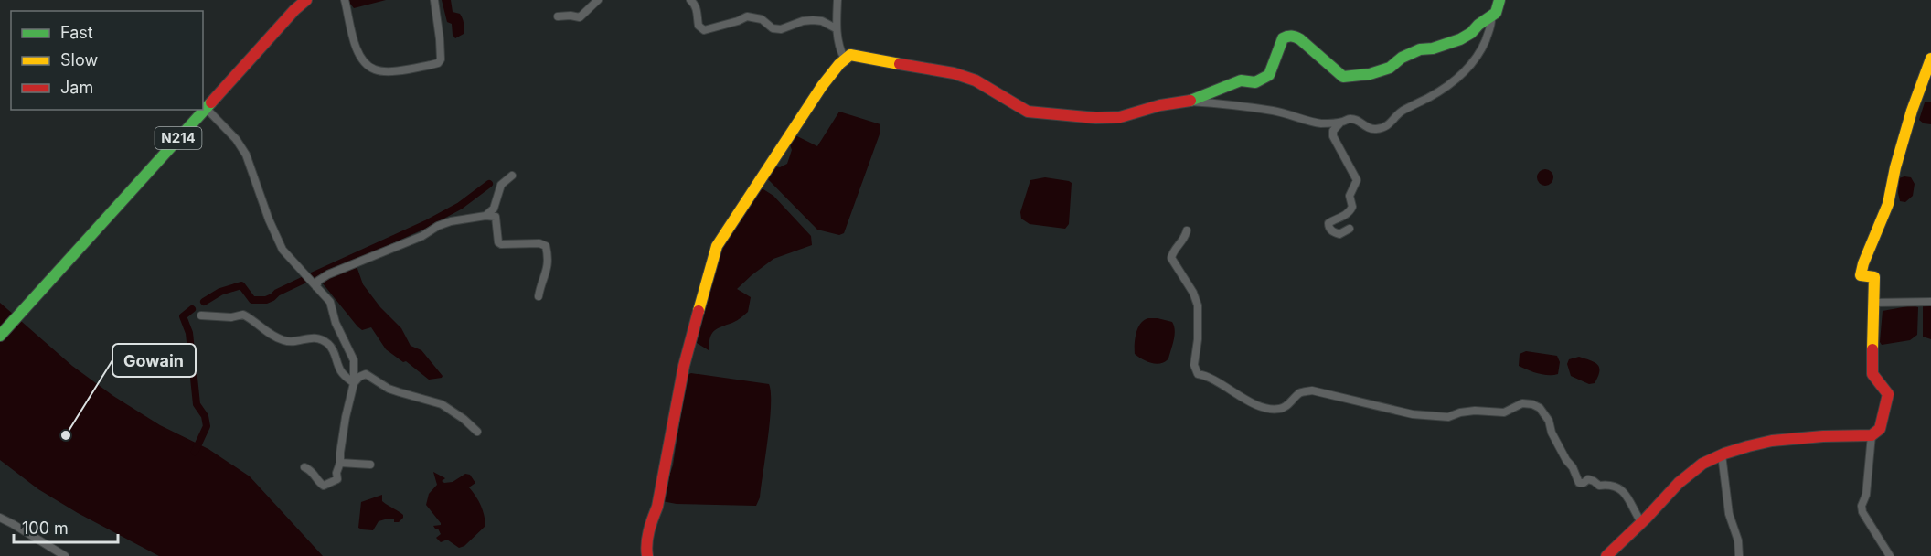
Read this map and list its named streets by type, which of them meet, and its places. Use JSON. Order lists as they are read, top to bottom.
{
  "streets": {
    "main road": ["N214"]
  },
  "places": ["Gowain"],
  "legend": ["Fast", "Slow", "Jam"],
  "scale_bar": "100 m"
}
